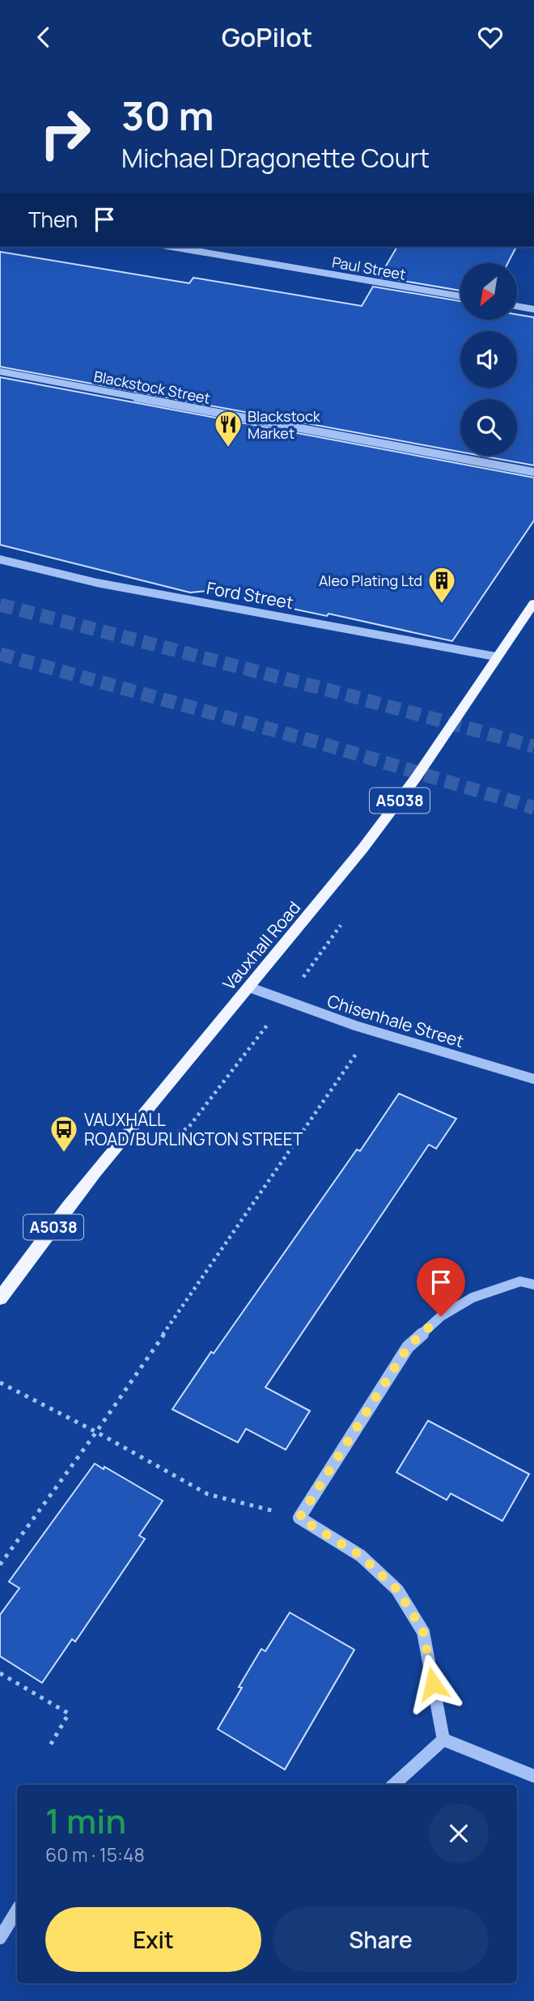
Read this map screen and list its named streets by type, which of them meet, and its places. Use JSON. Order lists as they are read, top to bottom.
{
  "streets": {
    "main road": ["A5038", "Vauxhall Road"],
    "street": [
      "Paul Street",
      "Blackstock Street",
      "Ford Street",
      "Chisenhale Street"
    ]
  },
  "crossings": [
    ["Ford Street", "Vauxhall Road"],
    ["Vauxhall Road", "Chisenhale Street"]
  ],
  "places": {
    "restaurant": ["Blackstock Market"],
    "building": ["Aleo Plating Ltd"],
    "bus stop": ["VAUXHALL ROAD/BURLINGTON STREET"]
  },
  "north": "bottom left",
  "page": {
    "header": "GoPilot",
    "turn": ["30 m", "Michael Dragonette Court"],
    "then": "Then",
    "heading": ["1 min", "60 m · 15:48"],
    "buttons": ["Exit", "Share"]
  }
}
